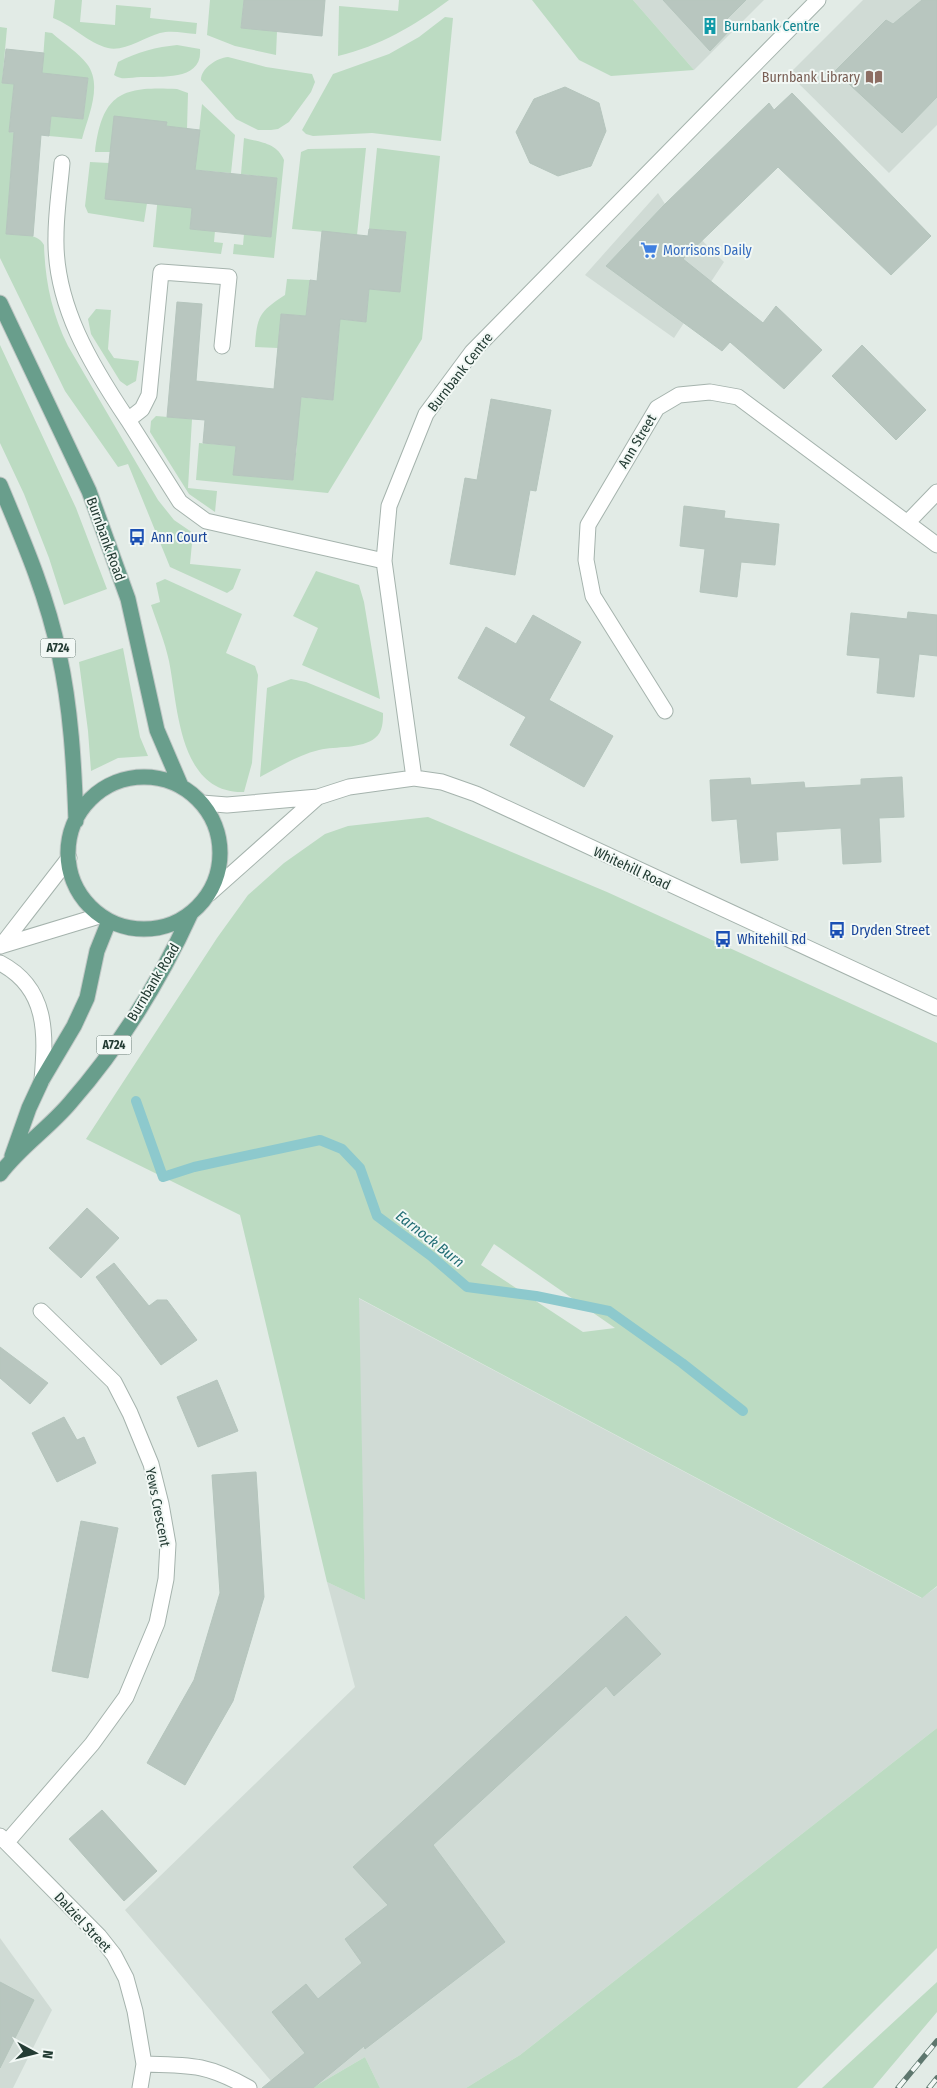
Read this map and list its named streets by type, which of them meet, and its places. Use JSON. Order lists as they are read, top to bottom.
{
  "streets": {
    "main road": ["Burnbank Road", "A724"],
    "street": [
      "Burnbank Centre",
      "Ann Street",
      "Whitehill Road",
      "Yews Crescent",
      "Dalziel Street"
    ]
  },
  "crossings": [
    ["Burnbank Centre", "Whitehill Road"],
    ["Burnbank Road", "A724"],
    ["Burnbank Road", "Whitehill Road"],
    ["A724", "Whitehill Road"],
    ["Yews Crescent", "Dalziel Street"]
  ],
  "water": ["Earnock Burn"],
  "places": {
    "building": ["Burnbank Centre"],
    "library": ["Burnbank Library"],
    "supermarket": ["Morrisons Daily"],
    "bus stop": ["Ann Court", "Dryden Street", "Whitehill Rd"]
  },
  "north": "right"
}
